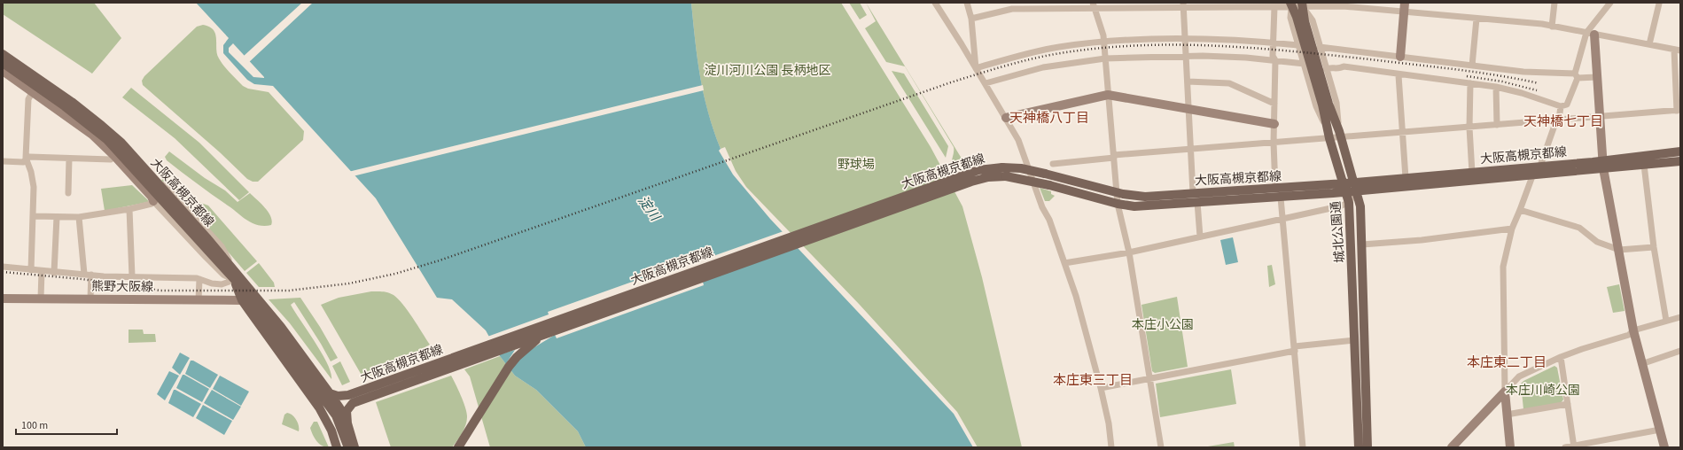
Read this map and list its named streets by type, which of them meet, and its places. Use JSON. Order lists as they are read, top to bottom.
{
  "streets": {
    "main road": ["大阪高槻京都線", "城北公園通"],
    "street": ["熊野大阪線"]
  },
  "crossings": [
    ["大阪高槻京都線", "城北公園通"],
    ["大阪高槻京都線", "熊野大阪線"]
  ],
  "districts": [
    "天神橋八丁目",
    "天神橋七丁目",
    "本庄東二丁目",
    "本庄東三丁目"
  ],
  "water": ["淀川"],
  "parks": [
    "淀川河川公園 長柄地区",
    "野球場",
    "本庄小公園",
    "本庄川崎公園"
  ],
  "scale_bar": "100 m"
}
